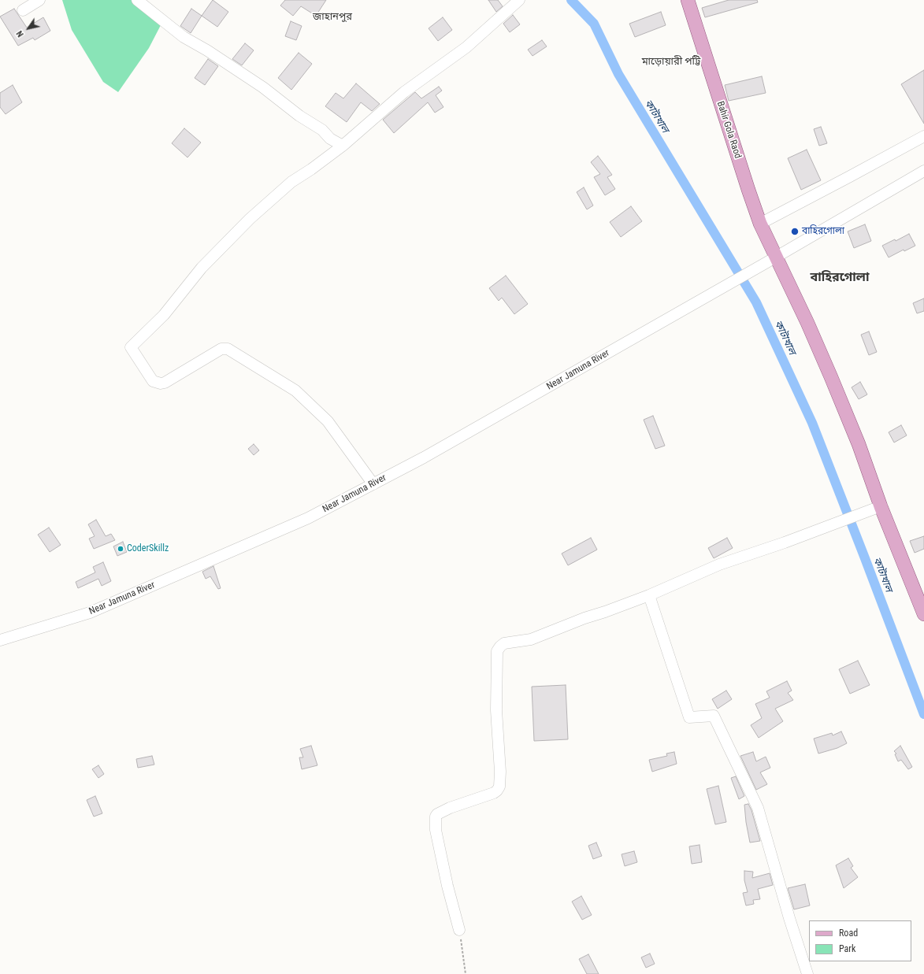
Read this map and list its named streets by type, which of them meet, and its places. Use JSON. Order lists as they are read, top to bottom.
{
  "streets": {
    "main road": ["Bahir Gola Raod"],
    "street": ["Near Jamuna River"]
  },
  "crossings": [
    ["Bahir Gola Raod", "Near Jamuna River"]
  ],
  "districts": ["জাহানপুর", "মাড়োয়ারী পট্টি", "বাহিরগোলা"],
  "water": ["কাটাখাল"],
  "places": ["বাহিরগোলা", "CoderSkillz"],
  "legend": ["Road", "Park"],
  "north": "bottom left"
}
